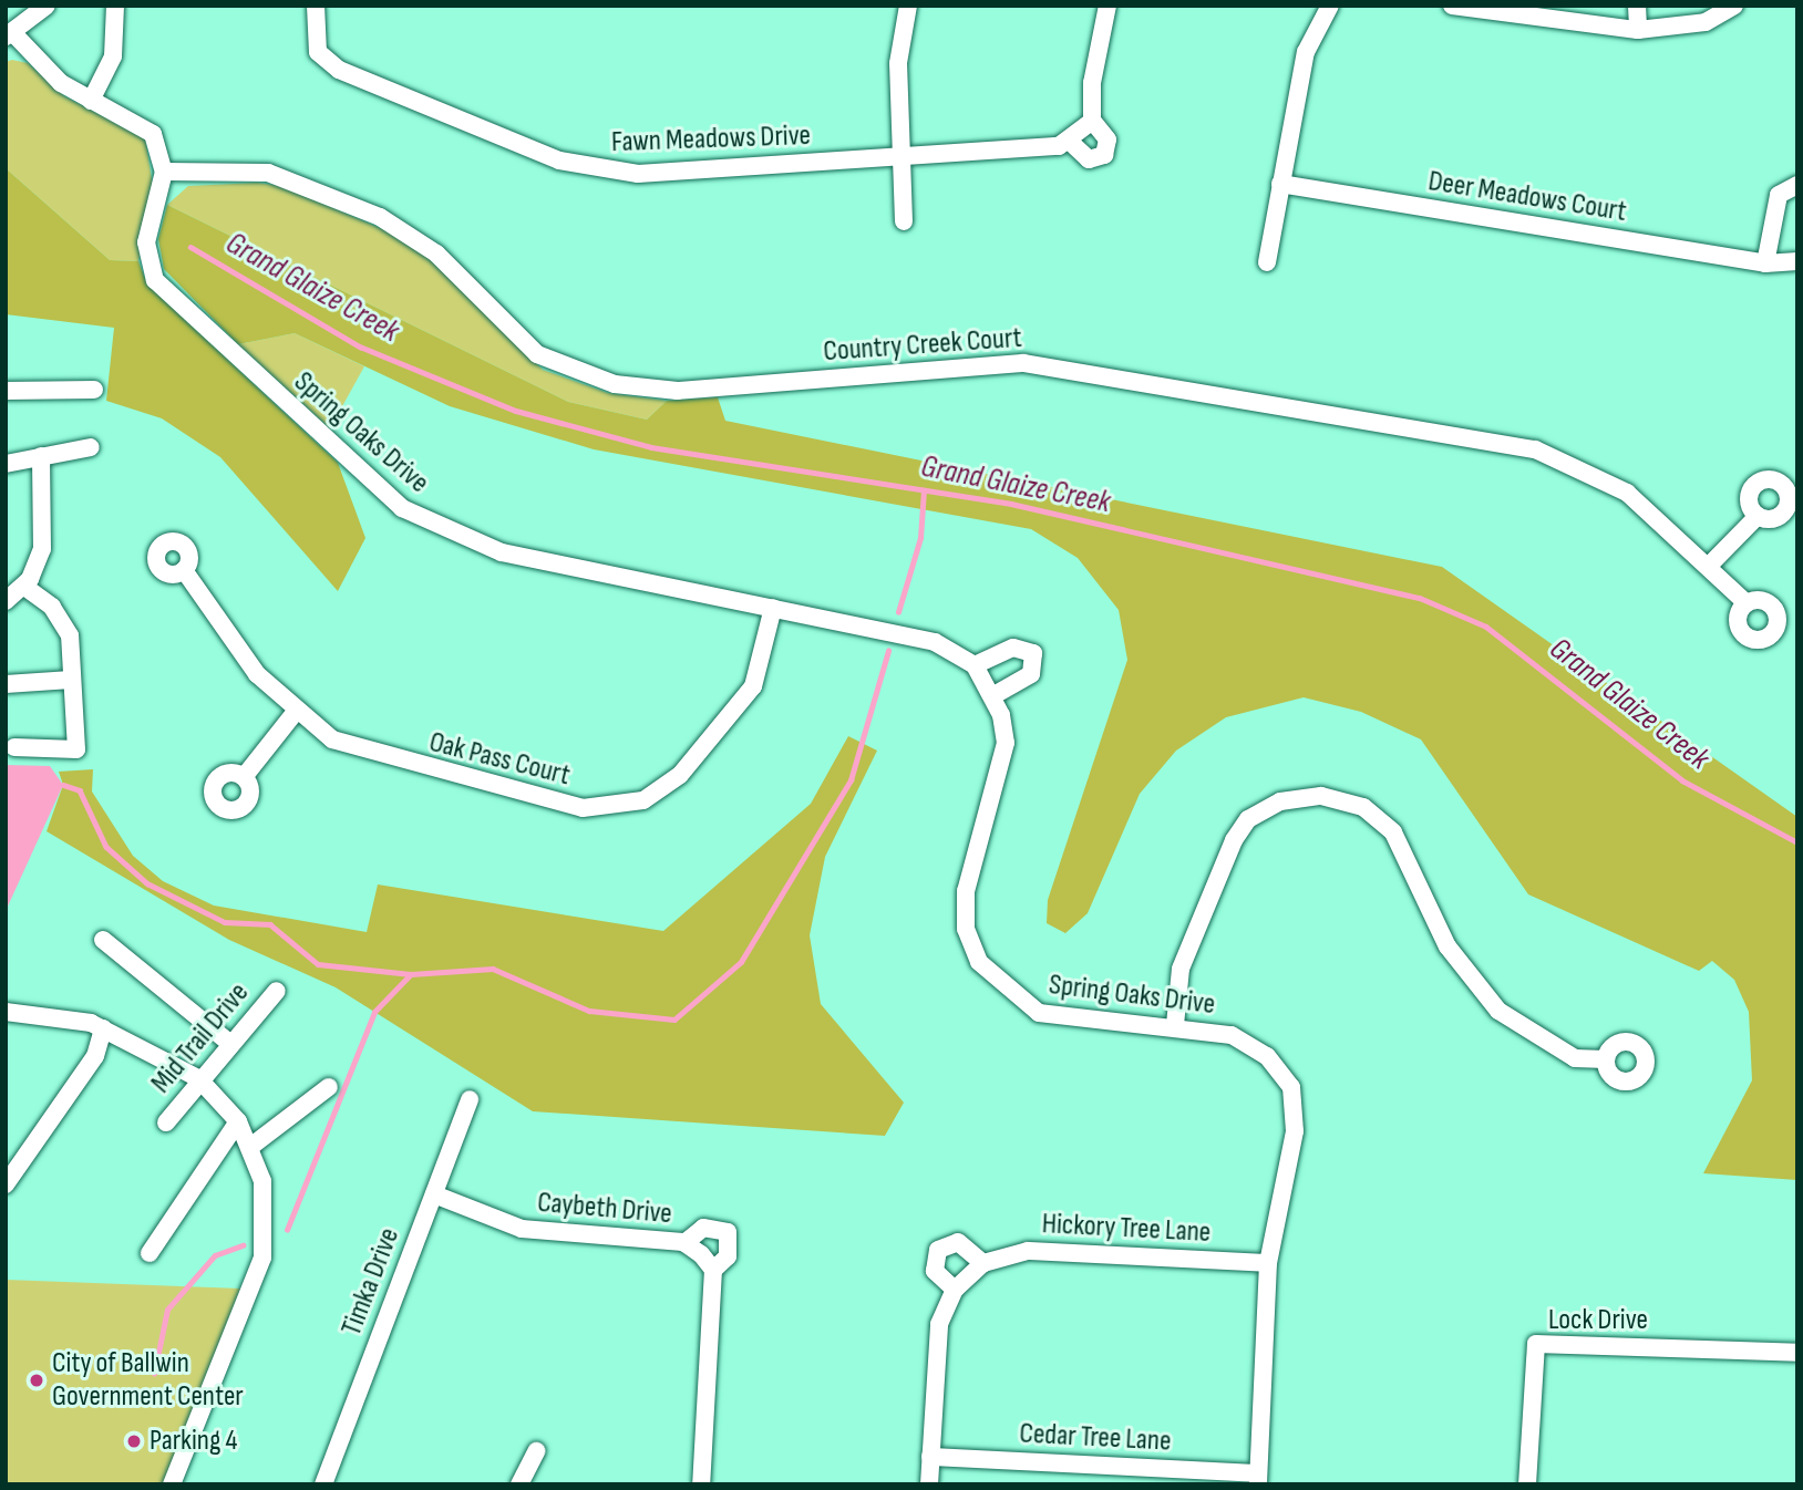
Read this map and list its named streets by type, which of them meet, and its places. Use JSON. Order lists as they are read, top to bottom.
{
  "streets": {
    "street": [
      "Fawn Meadows Drive",
      "Deer Meadows Court",
      "Country Creek Court",
      "Spring Oaks Drive",
      "Oak Pass Court",
      "Mid Trail Drive",
      "Caybeth Drive",
      "Hickory Tree Lane",
      "Timka Drive",
      "Lock Drive",
      "Cedar Tree Lane"
    ]
  },
  "crossings": [
    ["Country Creek Court", "Spring Oaks Drive"],
    ["Spring Oaks Drive", "Oak Pass Court"],
    ["Spring Oaks Drive", "Hickory Tree Lane"],
    ["Spring Oaks Drive", "Cedar Tree Lane"],
    ["Caybeth Drive", "Timka Drive"],
    ["Hickory Tree Lane", "Cedar Tree Lane"]
  ],
  "water": ["Grand Glaize Creek"],
  "places": ["City of Ballwin Government Center", "Parking 4"]
}
